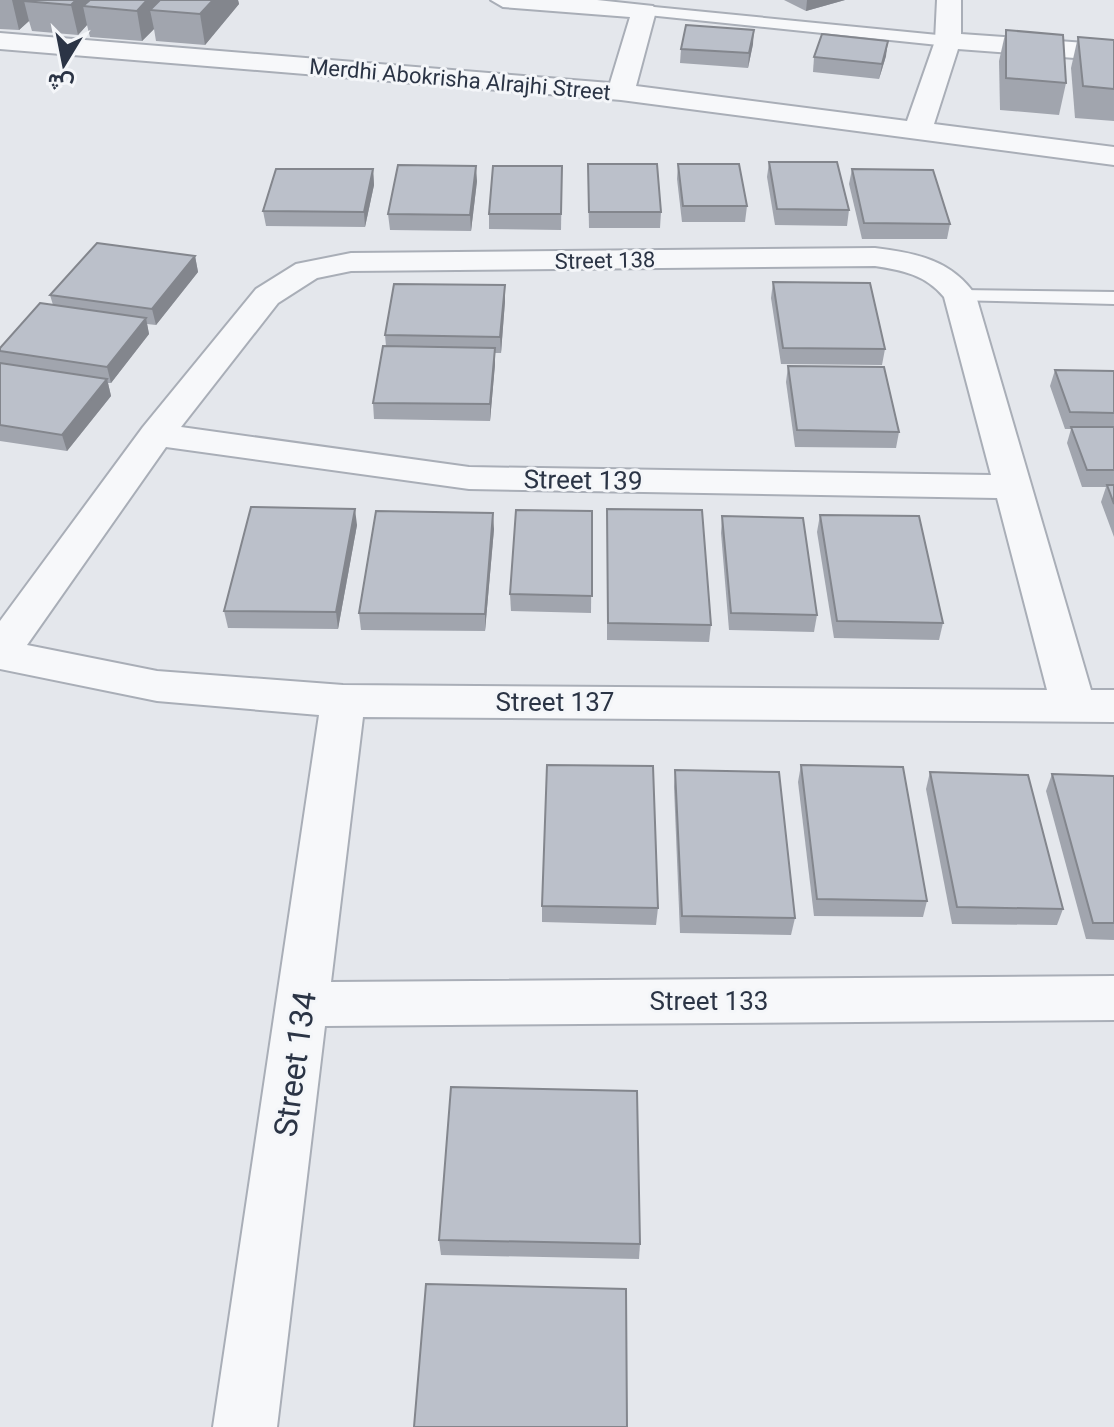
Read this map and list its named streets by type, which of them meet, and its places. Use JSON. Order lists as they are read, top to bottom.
{
  "streets": {
    "street": [
      "Merdhi Abokrisha Alrajhi Street",
      "Street 138",
      "Street 139",
      "Street 137",
      "Street 133",
      "Street 134"
    ]
  },
  "crossings": [
    ["Street 138", "Street 139"],
    ["Street 138", "Street 137"],
    ["Street 137", "Street 134"],
    ["Street 133", "Street 134"]
  ],
  "north": "bottom"
}
